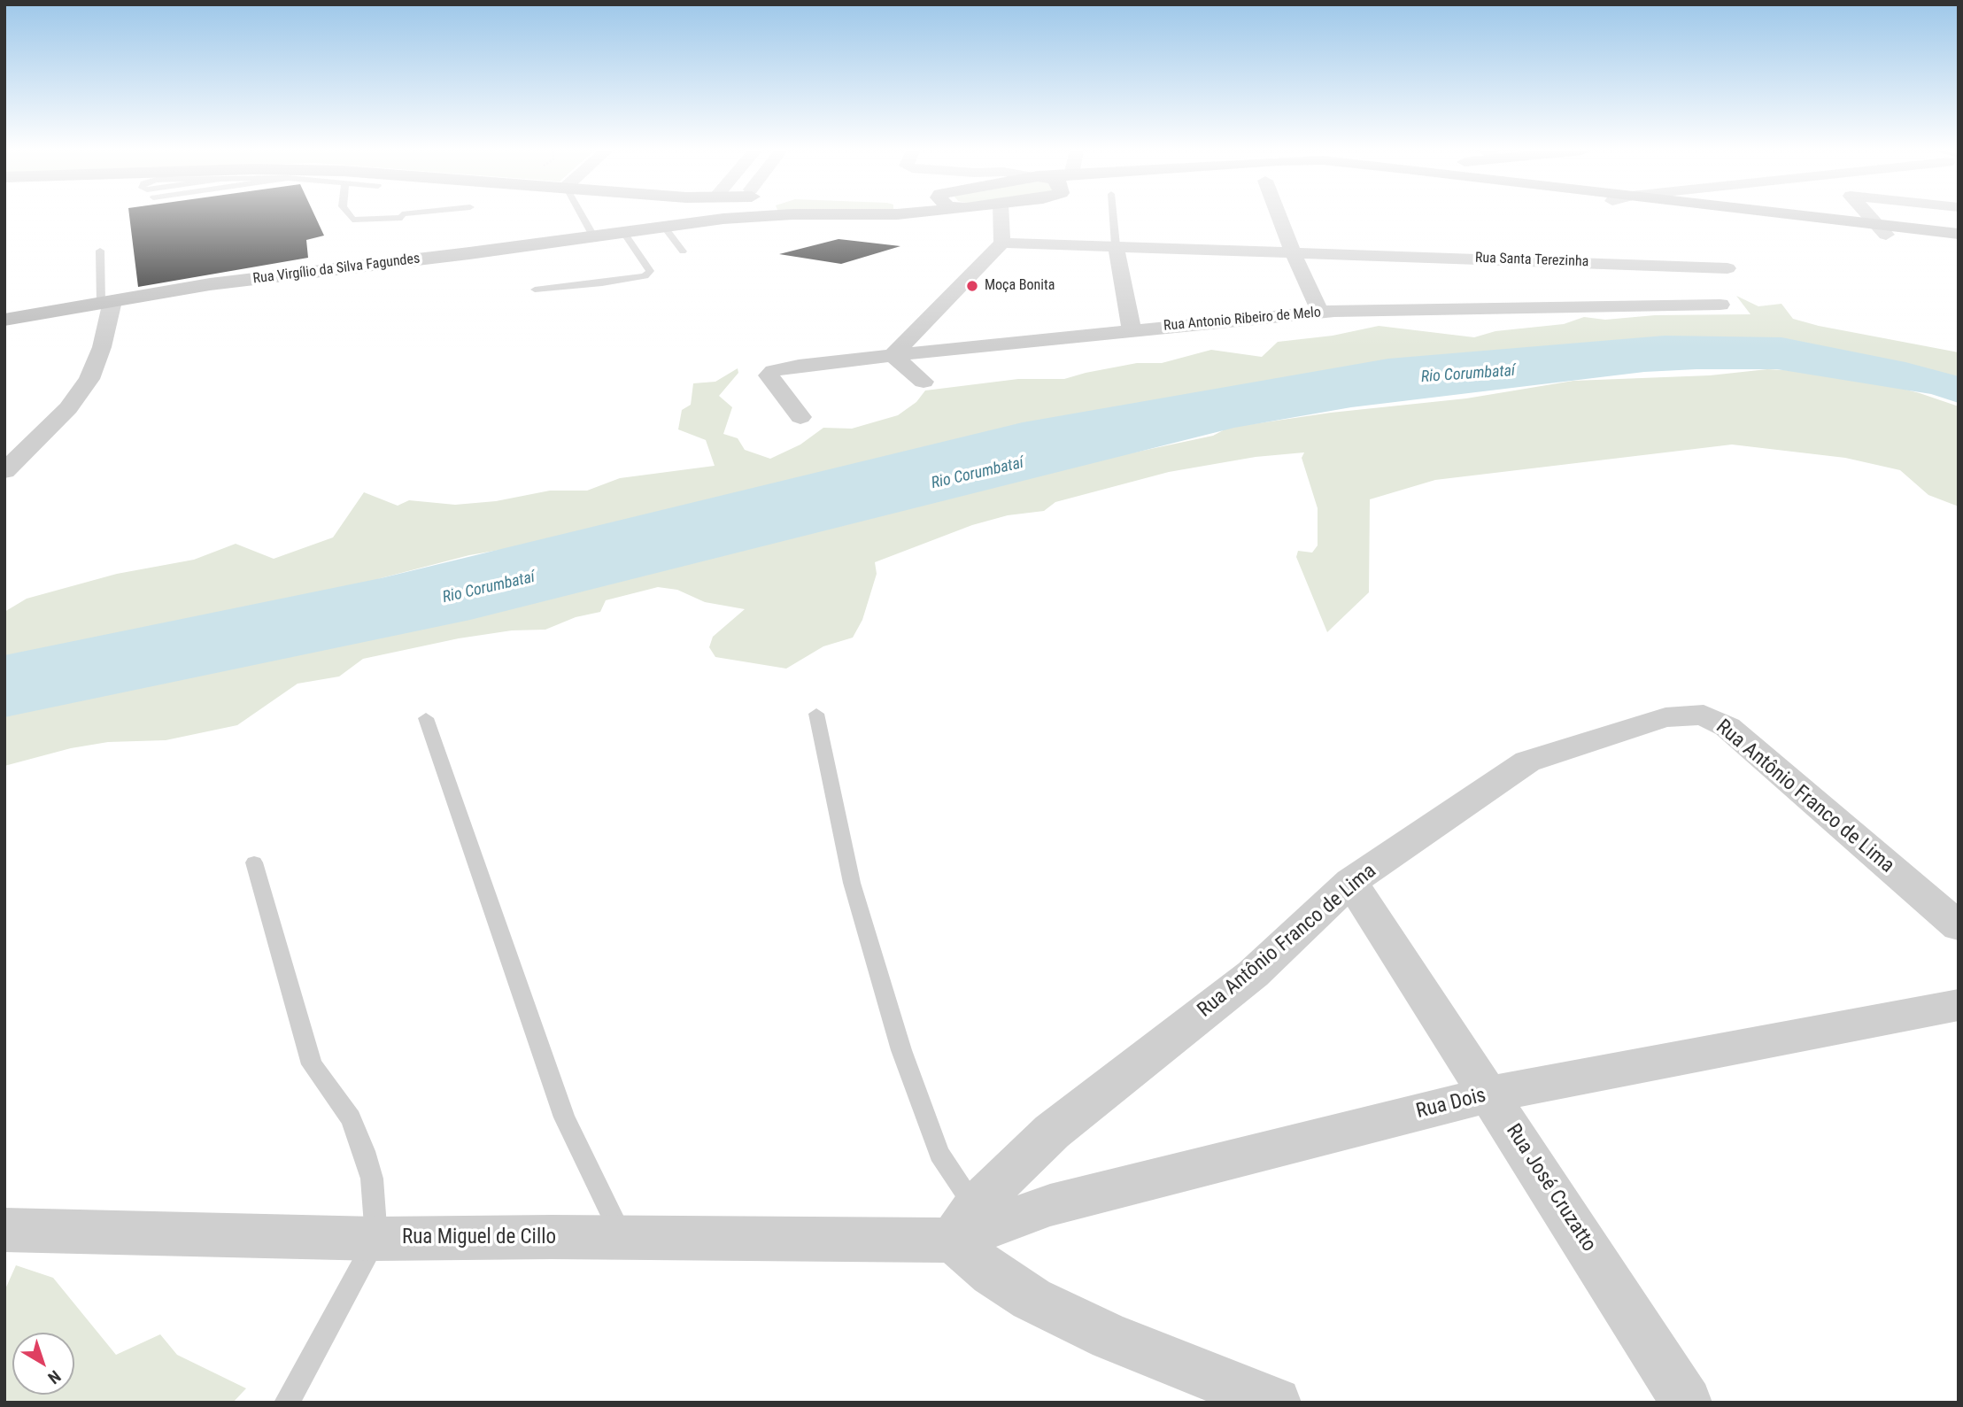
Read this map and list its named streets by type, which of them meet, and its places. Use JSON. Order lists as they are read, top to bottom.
{
  "streets": {
    "street": [
      "Rua Santa Terezinha",
      "Rua Virgílio da Silva Fagundes",
      "Rua Antonio Ribeiro de Melo",
      "Rua Antônio Franco de Lima",
      "Rua Dois",
      "Rua José Cruzatto",
      "Rua Miguel de Cillo"
    ]
  },
  "crossings": [
    ["Rua Antônio Franco de Lima", "Rua Dois"],
    ["Rua Antônio Franco de Lima", "Rua José Cruzatto"],
    ["Rua Antônio Franco de Lima", "Rua Miguel de Cillo"],
    ["Rua Dois", "Rua José Cruzatto"],
    ["Rua Dois", "Rua Miguel de Cillo"]
  ],
  "water": ["Rio Corumbataí"],
  "places": ["Moça Bonita"],
  "north": "bottom right"
}
